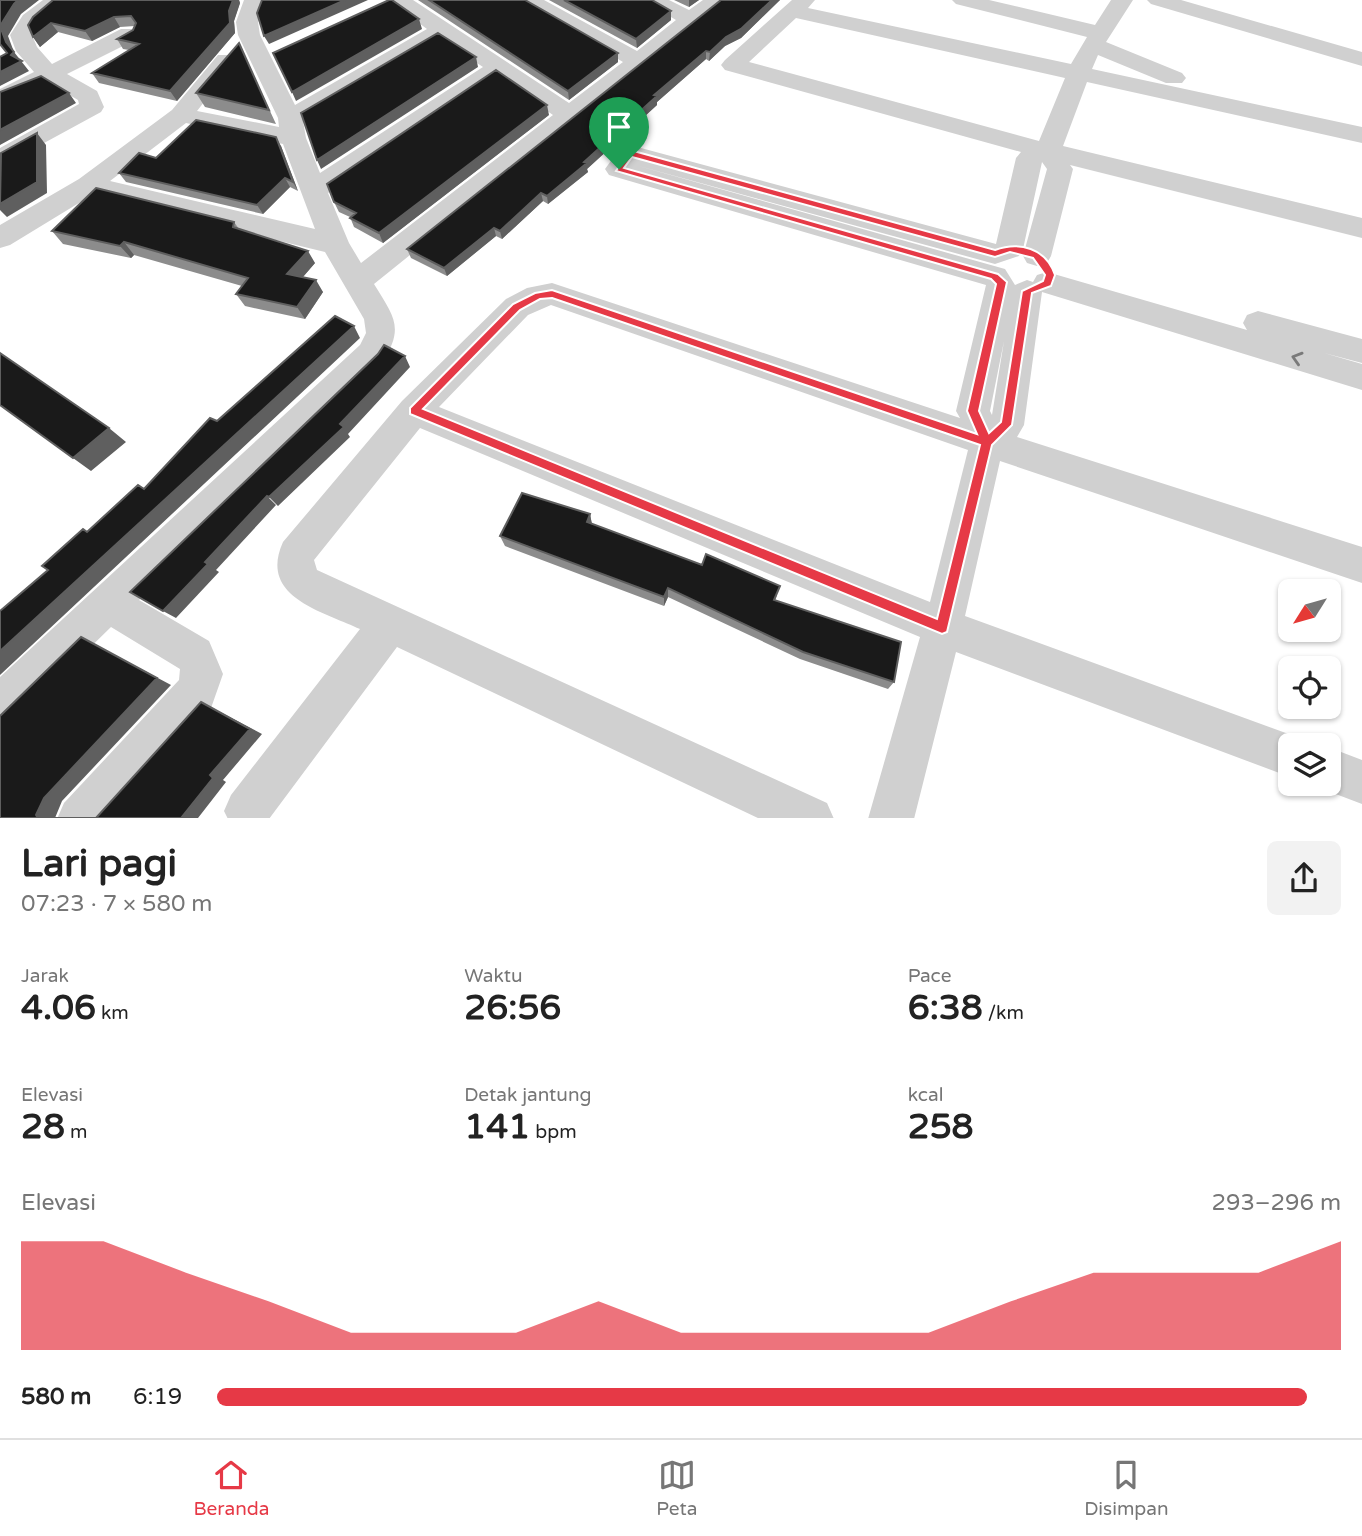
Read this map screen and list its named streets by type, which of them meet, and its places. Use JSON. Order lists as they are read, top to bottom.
{
  "north": "bottom left",
  "page": {
    "heading": ["Lari pagi", "07:23 · 7 × 580 m"],
    "stats": [
      ["Jarak", "4.06 km"],
      ["Waktu", "26:56"],
      ["Pace", "6:38 /km"],
      ["Elevasi", "28 m"],
      ["Detak jantung", "141 bpm"],
      ["kcal", "258"]
    ],
    "chart": ["Elevasi", "293–296 m"],
    "list": [
      {
        "name": "580 m",
        "note": "6:19"
      }
    ],
    "tabs": ["Beranda", "Peta", "Disimpan"]
  }
}
